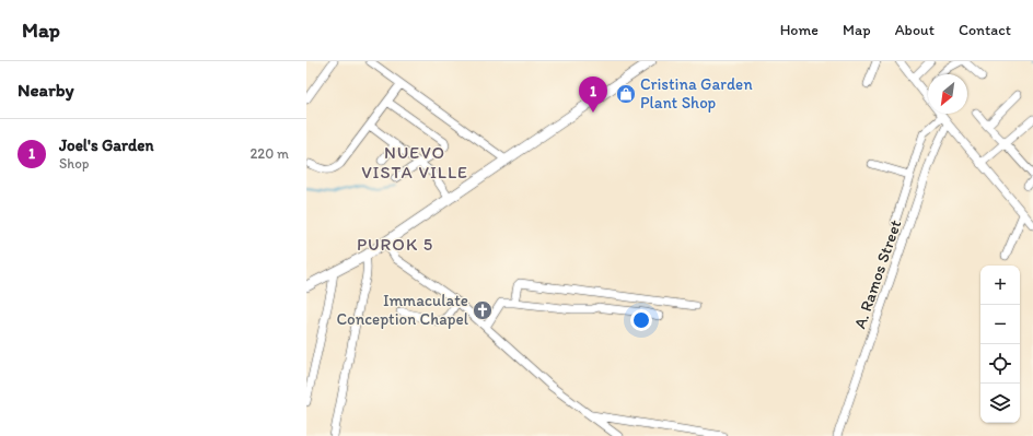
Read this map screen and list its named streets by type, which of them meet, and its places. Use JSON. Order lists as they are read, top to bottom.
{
  "streets": {
    "street": ["A. Ramos Street"]
  },
  "districts": ["NUEVO VISTA VILLE", "PUROK 5"],
  "places": {
    "shop": ["Cristina Garden Plant Shop"],
    "church": ["Immaculate Conception Chapel"]
  },
  "north": "bottom left",
  "page": {
    "header": "Map",
    "nav": [
      "Home",
      "Map",
      "About",
      "Contact"
    ],
    "heading": "Nearby",
    "pins": "1",
    "list": [
      {
        "mark": "1",
        "name": "Joel's Garden",
        "note": "Shop",
        "value": "220 m"
      }
    ],
    "map_buttons": ["+", "−"]
  }
}
